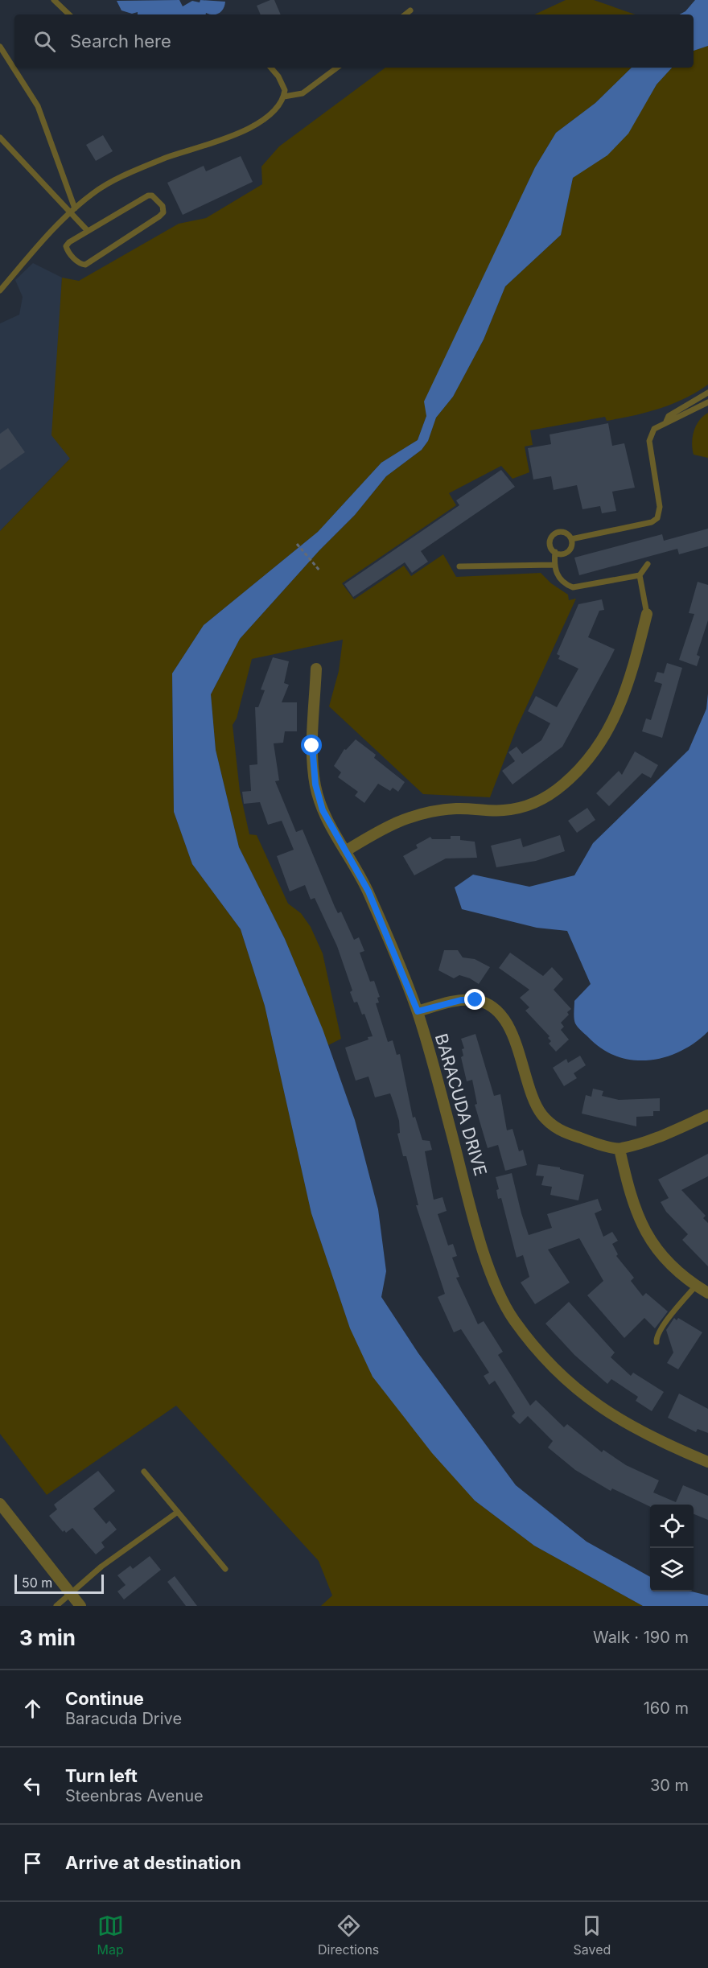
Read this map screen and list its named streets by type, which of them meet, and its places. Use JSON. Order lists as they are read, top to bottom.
{
  "streets": {
    "street": ["BARACUDA DRIVE"]
  },
  "scale_bar": "50 m",
  "page": {
    "search": "Search here",
    "scale": "50 m",
    "heading": ["3 min", "Walk · 190 m"],
    "list": [
      ["Continue", "Baracuda Drive", "160 m"],
      ["Turn left", "Steenbras Avenue", "30 m"],
      "Arrive at destination"
    ],
    "nav": ["Map", "Directions", "Saved"]
  }
}
